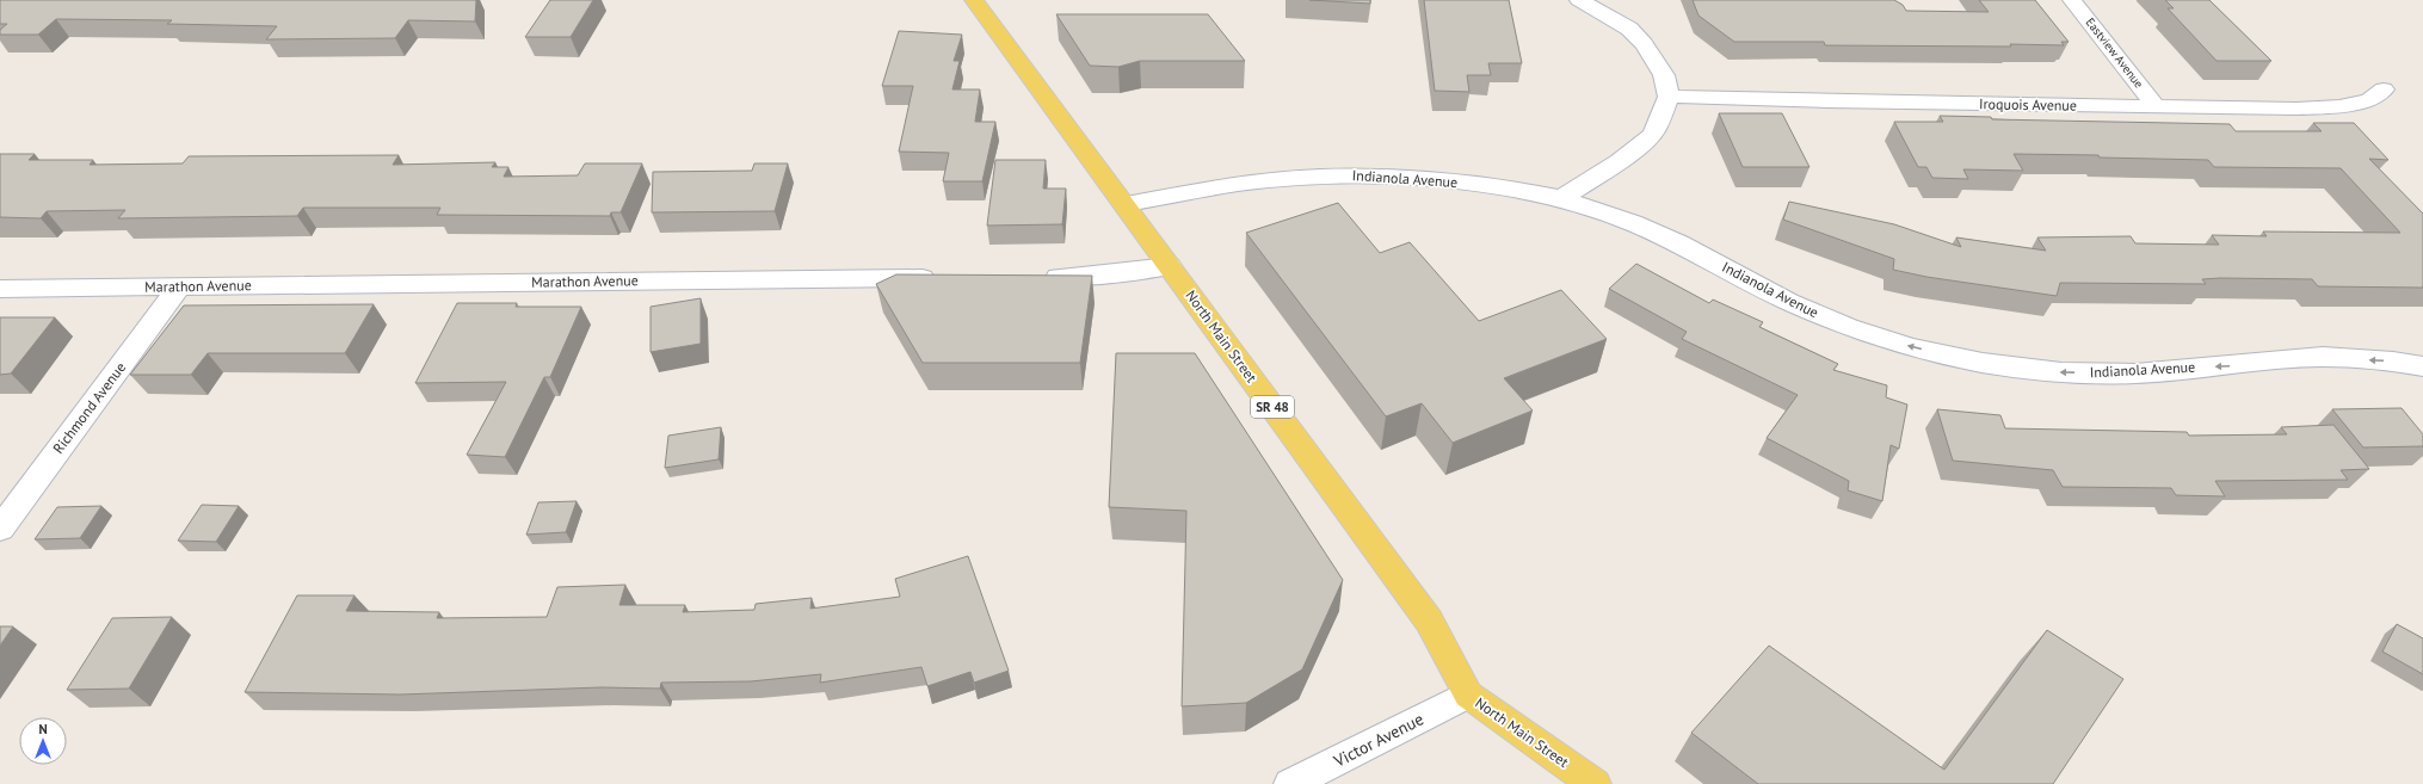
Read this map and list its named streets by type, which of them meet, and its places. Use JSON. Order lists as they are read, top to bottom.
{
  "streets": {
    "main road": ["North Main Street", "SR 48"],
    "street": [
      "Eastview Avenue",
      "Iroquois Avenue",
      "Indianola Avenue",
      "Marathon Avenue",
      "Richmond Avenue",
      "Victor Avenue"
    ]
  },
  "crossings": [
    ["Eastview Avenue", "Iroquois Avenue"],
    ["Indianola Avenue", "North Main Street"],
    ["Marathon Avenue", "Richmond Avenue"],
    ["North Main Street", "Victor Avenue"]
  ],
  "one_way": ["Indianola Avenue"],
  "north": "top"
}
